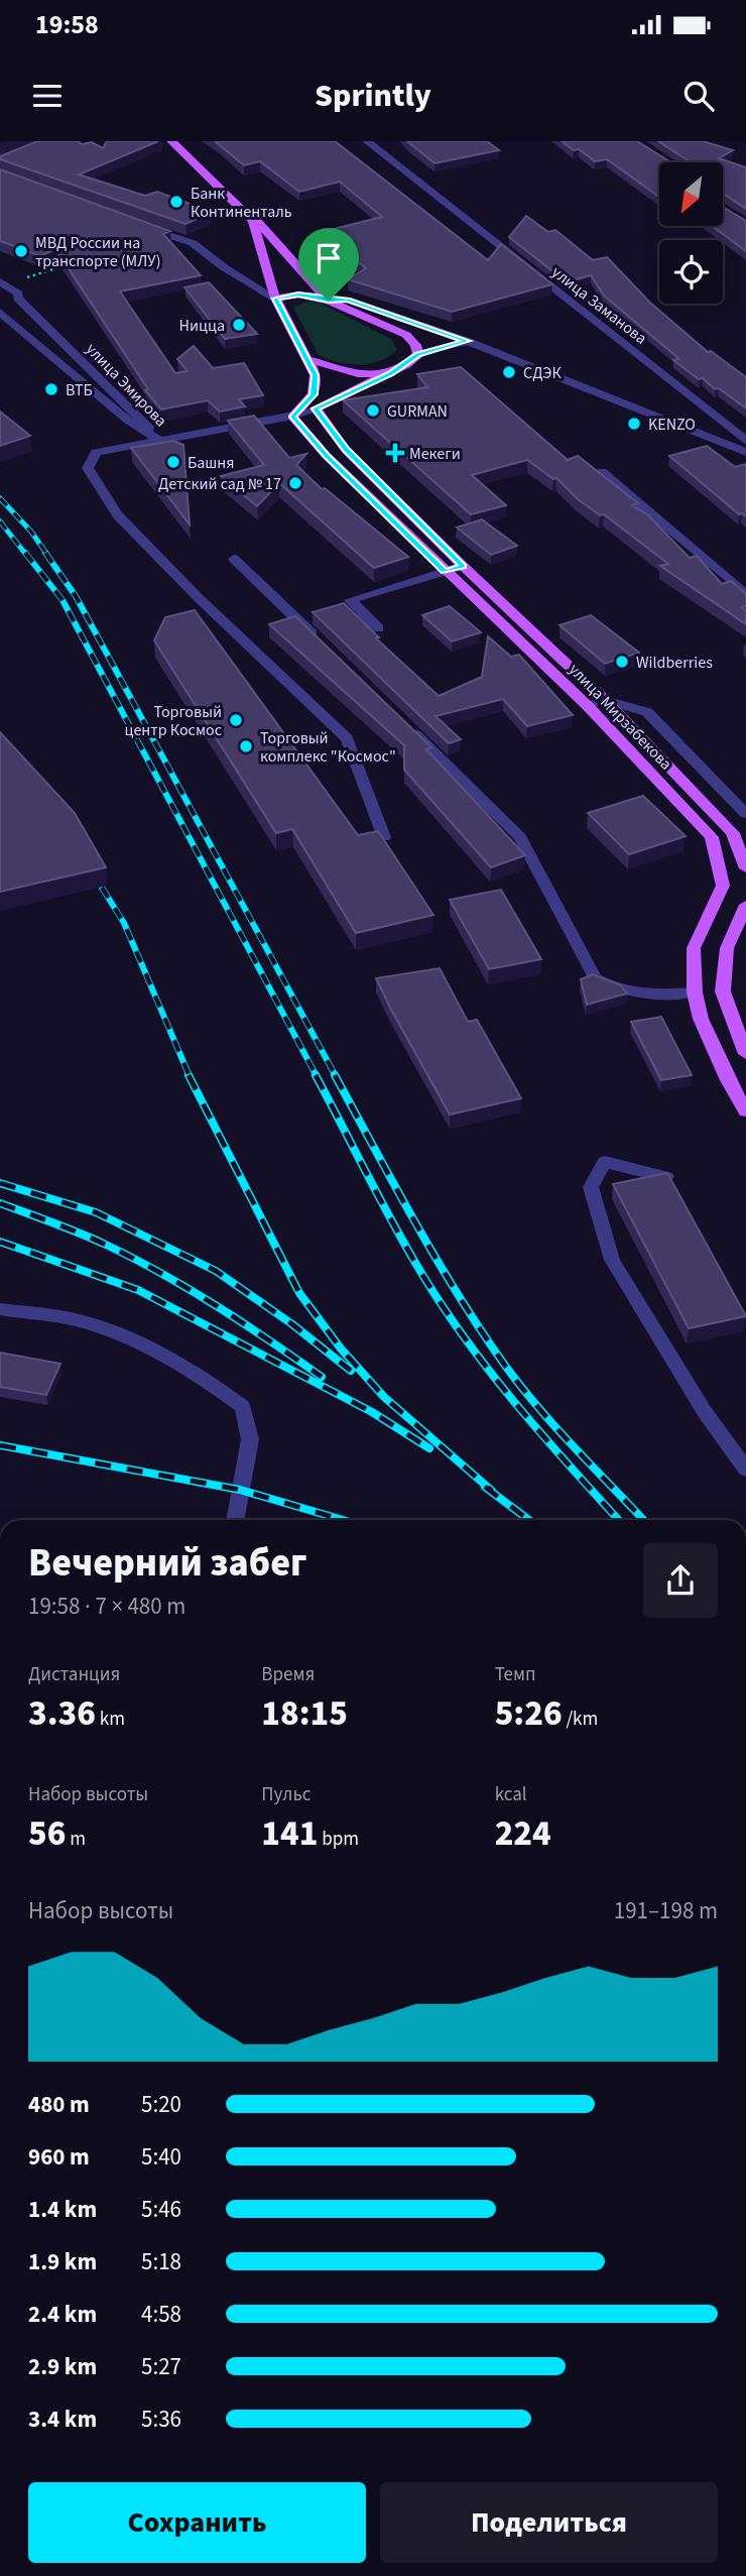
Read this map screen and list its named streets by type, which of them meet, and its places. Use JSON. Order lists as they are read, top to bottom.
{
  "streets": {
    "main road": ["улица Мирзабекова"],
    "street": ["улица Заманова", "улица Эмирова"]
  },
  "places": {
    "other": [
      "Банк Континенталь",
      "МВД России на транспорте (МЛУ)",
      "Ницца",
      "СДЭК",
      "ВТБ",
      "GURMAN",
      "KENZO",
      "Башня",
      "Детский сад № 17",
      "Wildberries",
      "Торговый центр Космос",
      "Торговый комплекс \"Космос\""
    ],
    "health": ["Мекеги"]
  },
  "north": "bottom left",
  "page": {
    "status": "19:58",
    "header": "Sprintly",
    "heading": ["Вечерний забег", "19:58 · 7 × 480 m"],
    "stats": [
      ["Дистанция", "3.36 km"],
      ["Время", "18:15"],
      ["Темп", "5:26 /km"],
      ["Набор высоты", "56 m"],
      ["Пульс", "141 bpm"],
      ["kcal", "224"]
    ],
    "chart": ["Набор высоты", "191–198 m"],
    "list": [
      {
        "name": "480 m",
        "note": "5:20"
      },
      {
        "name": "960 m",
        "note": "5:40"
      },
      {
        "name": "1.4 km",
        "note": "5:46"
      },
      {
        "name": "1.9 km",
        "note": "5:18"
      },
      {
        "name": "2.4 km",
        "note": "4:58"
      },
      {
        "name": "2.9 km",
        "note": "5:27"
      },
      {
        "name": "3.4 km",
        "note": "5:36"
      }
    ],
    "buttons": ["Сохранить", "Поделиться"]
  }
}
